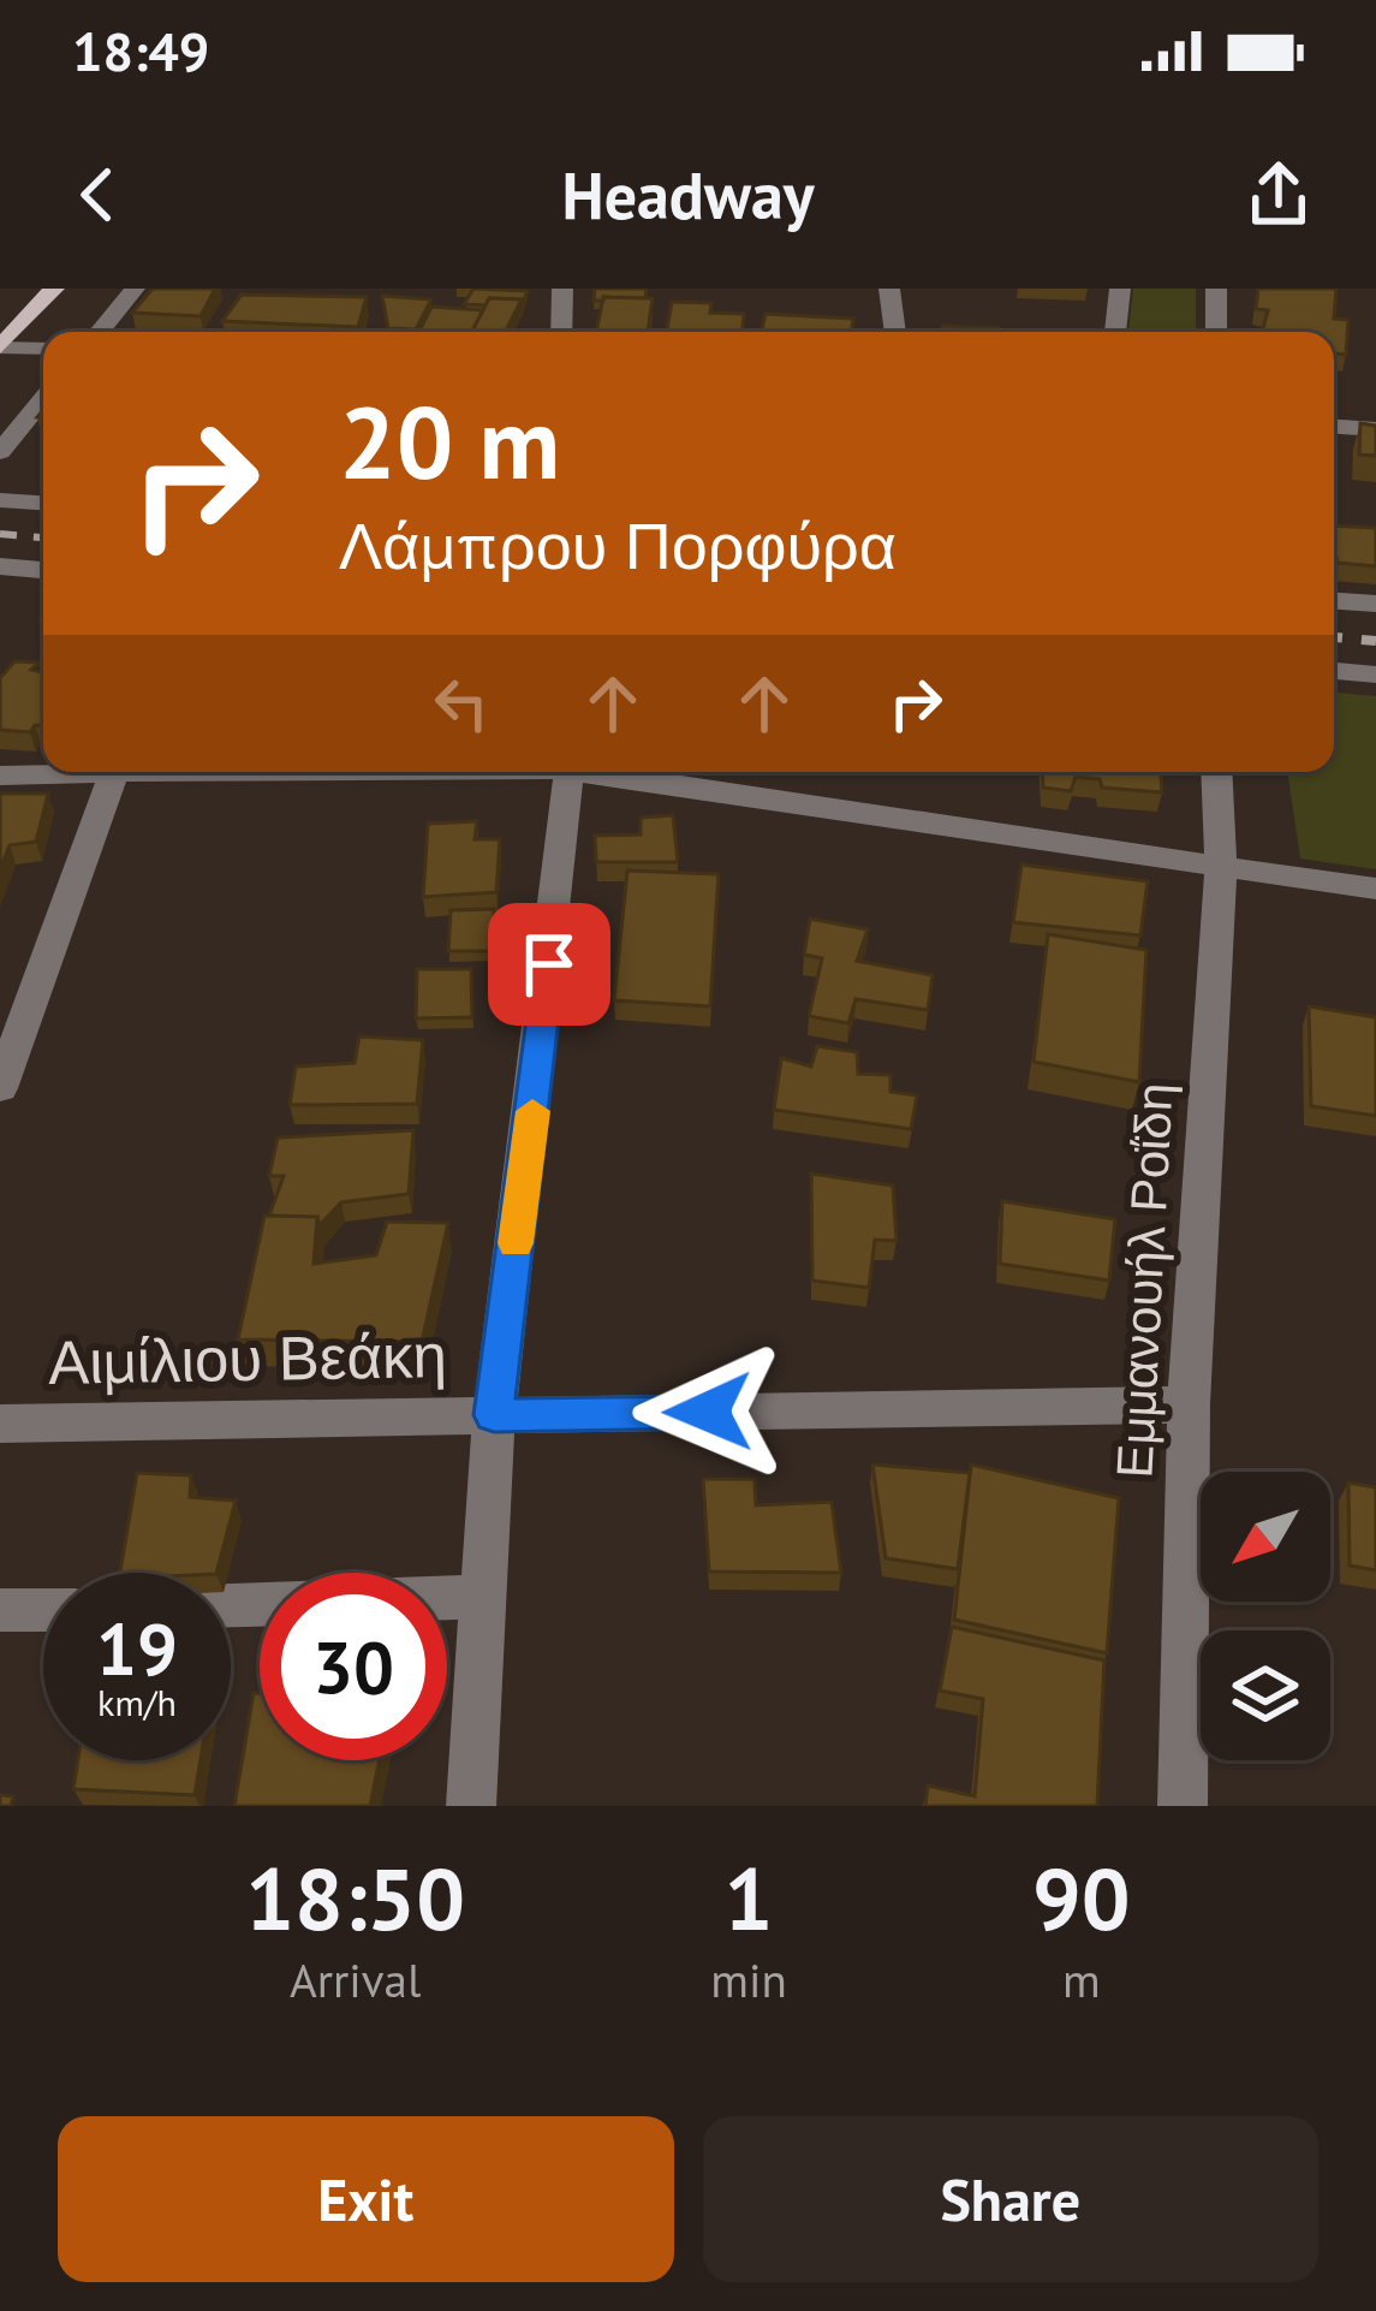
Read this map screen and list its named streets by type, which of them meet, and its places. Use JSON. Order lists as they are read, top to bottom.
{
  "streets": {
    "street": ["Εμμανουήλ Ροΐδη", "Αιμίλιου Βεάκη"]
  },
  "crossings": [
    ["Εμμανουήλ Ροΐδη", "Αιμίλιου Βεάκη"]
  ],
  "north": "bottom left",
  "page": {
    "status": "18:49",
    "header": "Headway",
    "turn": ["20 m", "Λάμπρου Πορφύρα"],
    "speed": "19 km/h",
    "limit": "30",
    "eta": [
      "18:50",
      "Arrival",
      "1",
      "min",
      "90",
      "m"
    ],
    "buttons": ["Exit", "Share"]
  }
}
